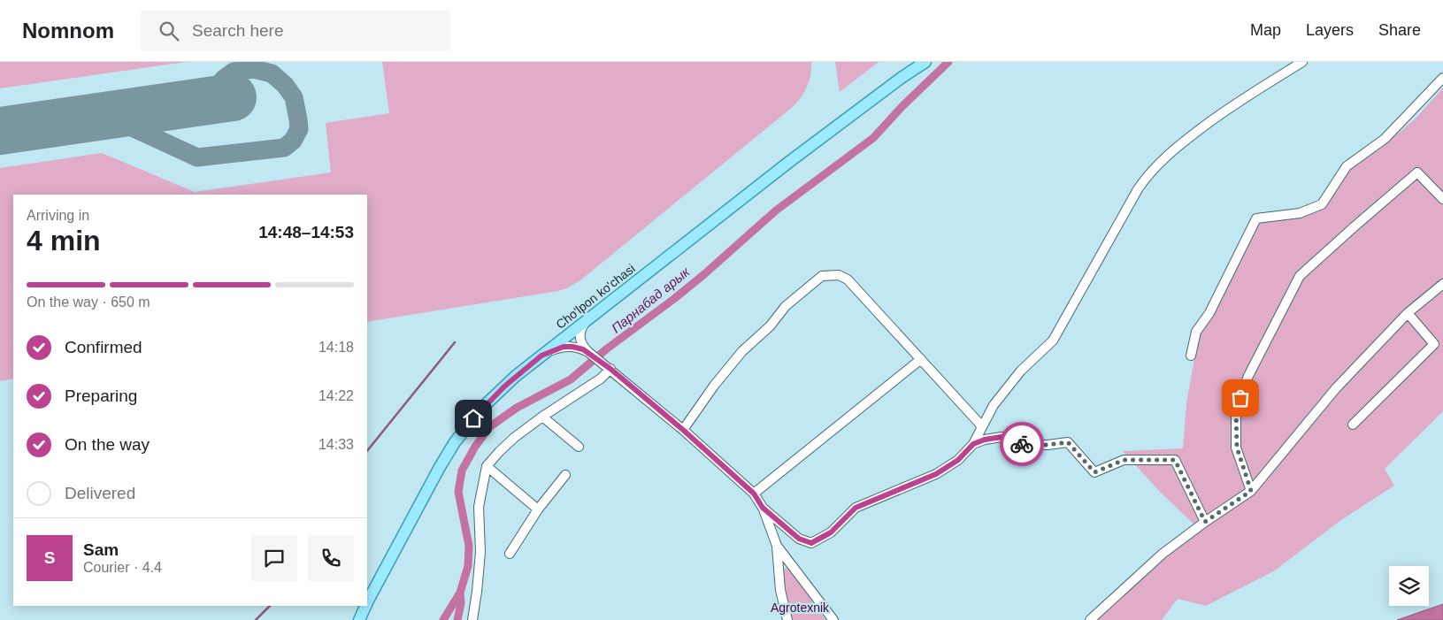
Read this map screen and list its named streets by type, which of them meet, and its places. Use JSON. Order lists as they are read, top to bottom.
{
  "streets": {
    "main road": ["Cho'lpon ko'chasi"]
  },
  "water": ["Парнабад арык"],
  "parks": ["Agrotexnik"],
  "page": {
    "header": "Nomnom",
    "search": "Search here",
    "nav": ["Map", "Layers", "Share"],
    "heading": ["4 min", "Arriving in", "14:48–14:53"],
    "panel": ["Sam", "Courier · 4.4"],
    "bar": "On the way · 650 m",
    "list": [
      ["Confirmed", "14:18"],
      ["Preparing", "14:22"],
      ["On the way", "14:33"],
      "Delivered"
    ],
    "round": "S"
  }
}
